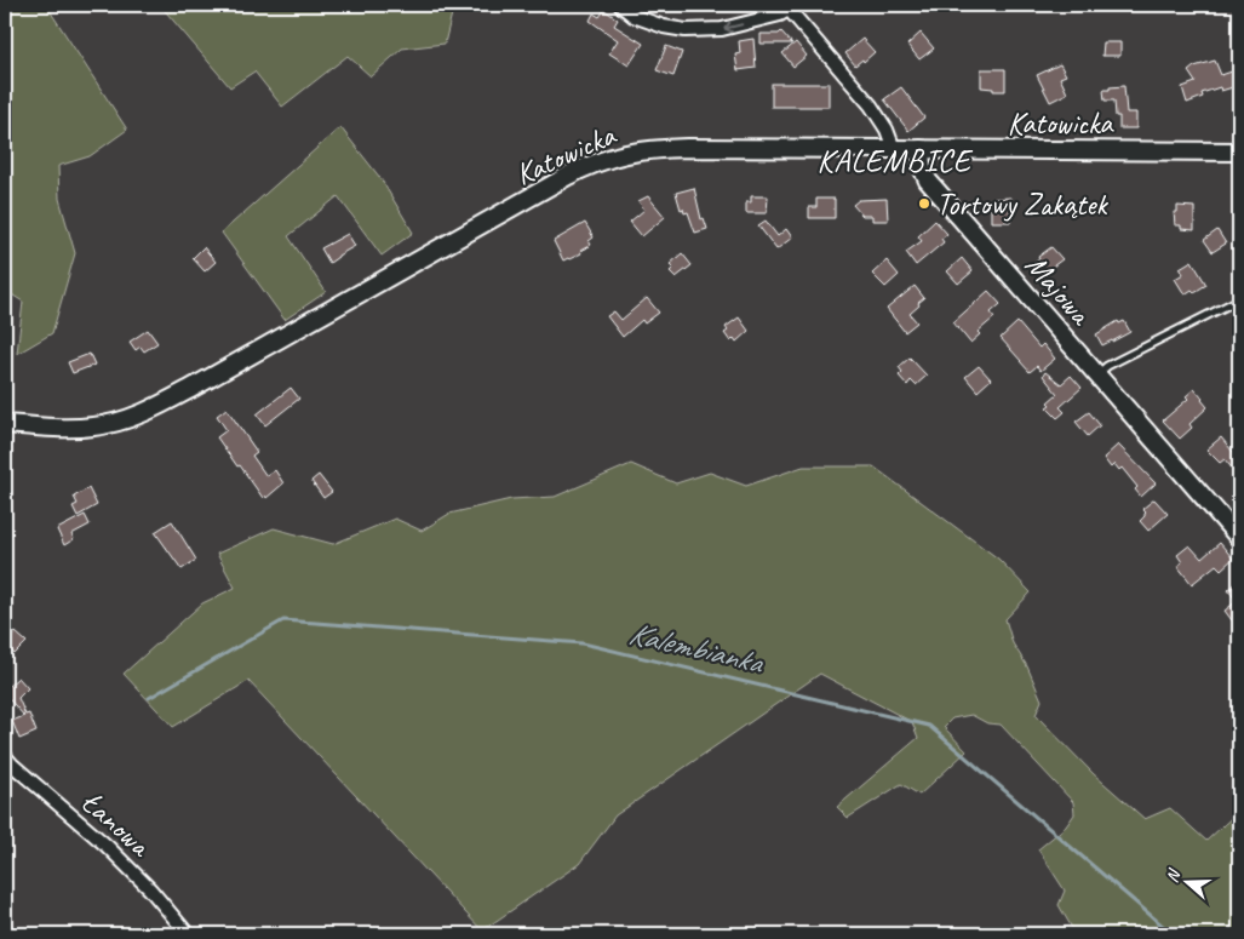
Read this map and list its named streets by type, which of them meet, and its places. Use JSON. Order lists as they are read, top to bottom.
{
  "streets": {
    "main road": ["Katowicka", "Majowa"],
    "street": ["Łanowa"]
  },
  "crossings": [
    ["Katowicka", "Majowa"]
  ],
  "districts": ["KALEMBICE"],
  "water": ["Kalembianka"],
  "places": ["Tortowy Zakątek"],
  "north": "left"
}
